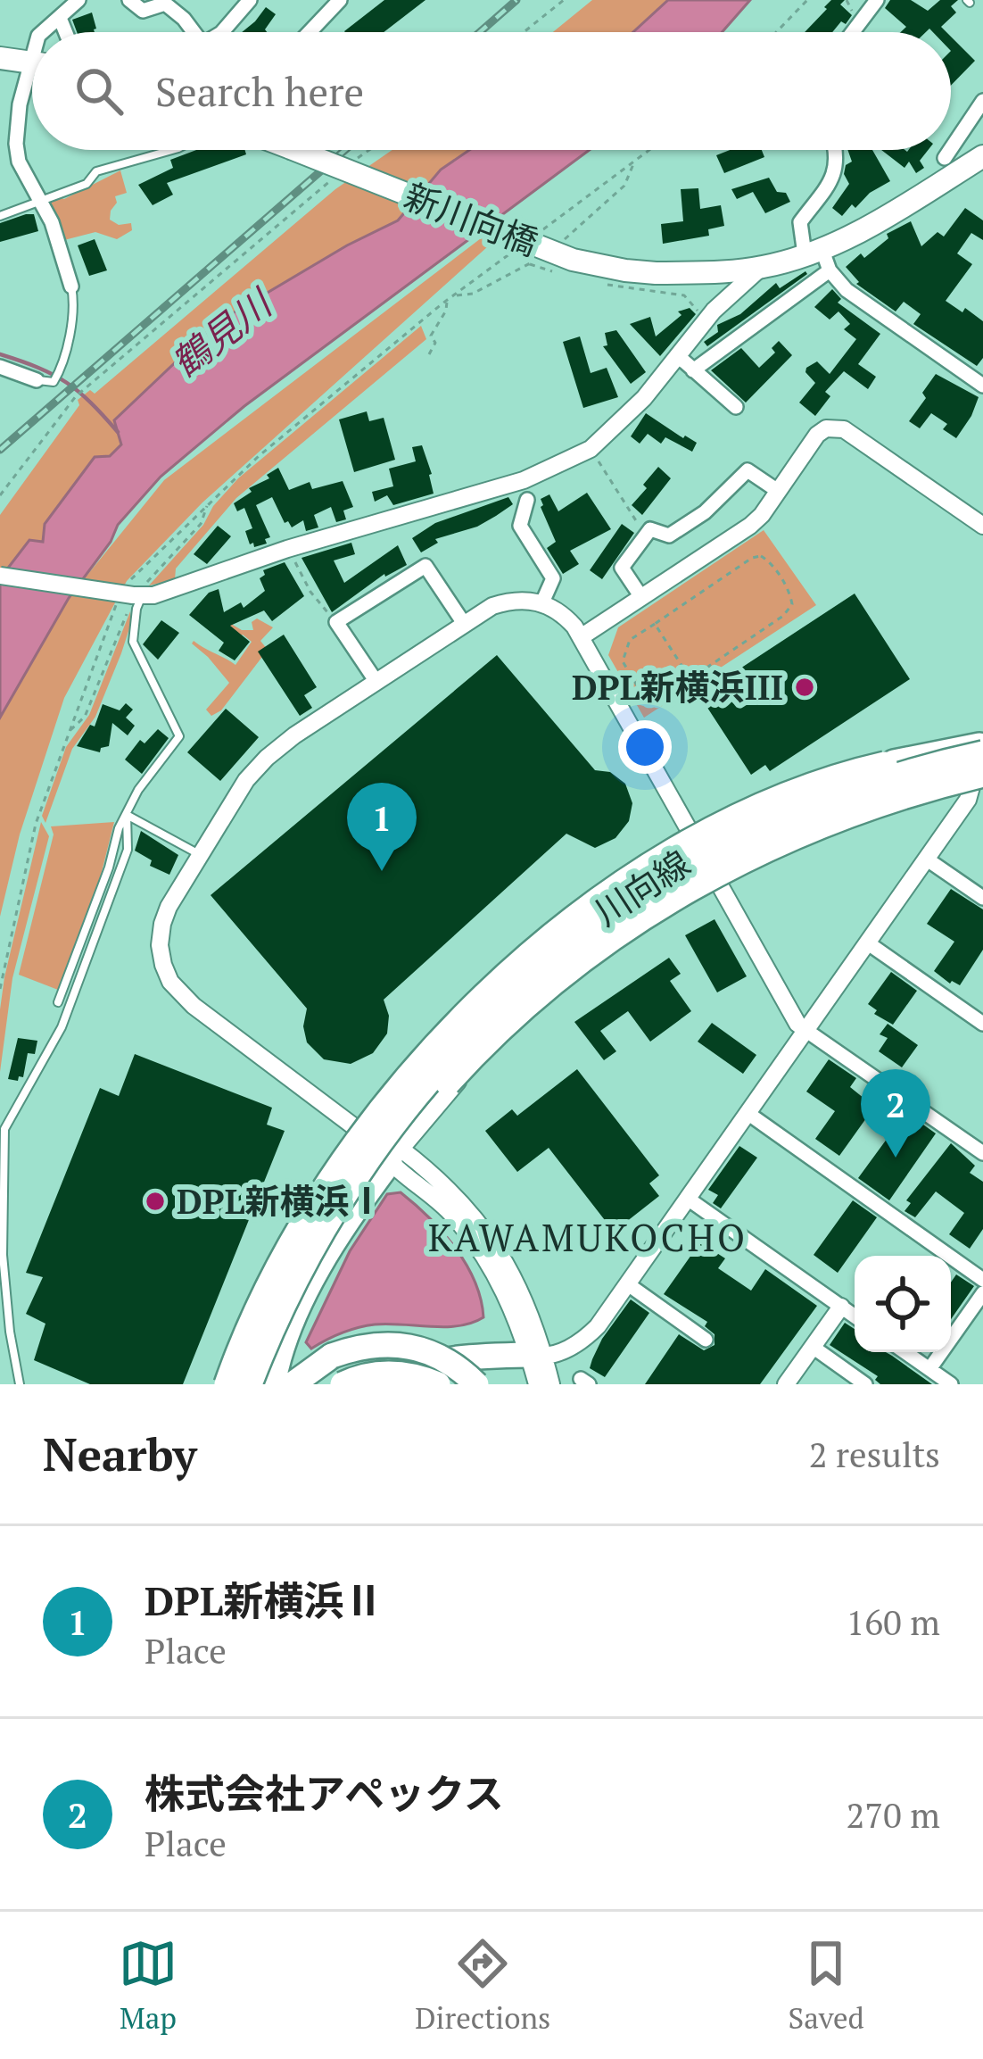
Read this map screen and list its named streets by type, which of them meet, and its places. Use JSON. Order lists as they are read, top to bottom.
{
  "streets": {
    "main road": ["新川向橋"],
    "street": ["川向線"]
  },
  "districts": ["KAWAMUKOCHO"],
  "water": ["鶴見川"],
  "places": ["DPL新横浜III", "DPL新横浜Ⅰ"],
  "page": {
    "search": "Search here",
    "pins": ["1", "2"],
    "heading": ["Nearby", "2 results"],
    "list": [
      {
        "mark": "1",
        "name": "DPL新横浜Ⅱ",
        "note": "Place",
        "value": "160 m"
      },
      {
        "mark": "2",
        "name": "株式会社アペックス",
        "note": "Place",
        "value": "270 m"
      }
    ],
    "nav": ["Map", "Directions", "Saved"]
  }
}
